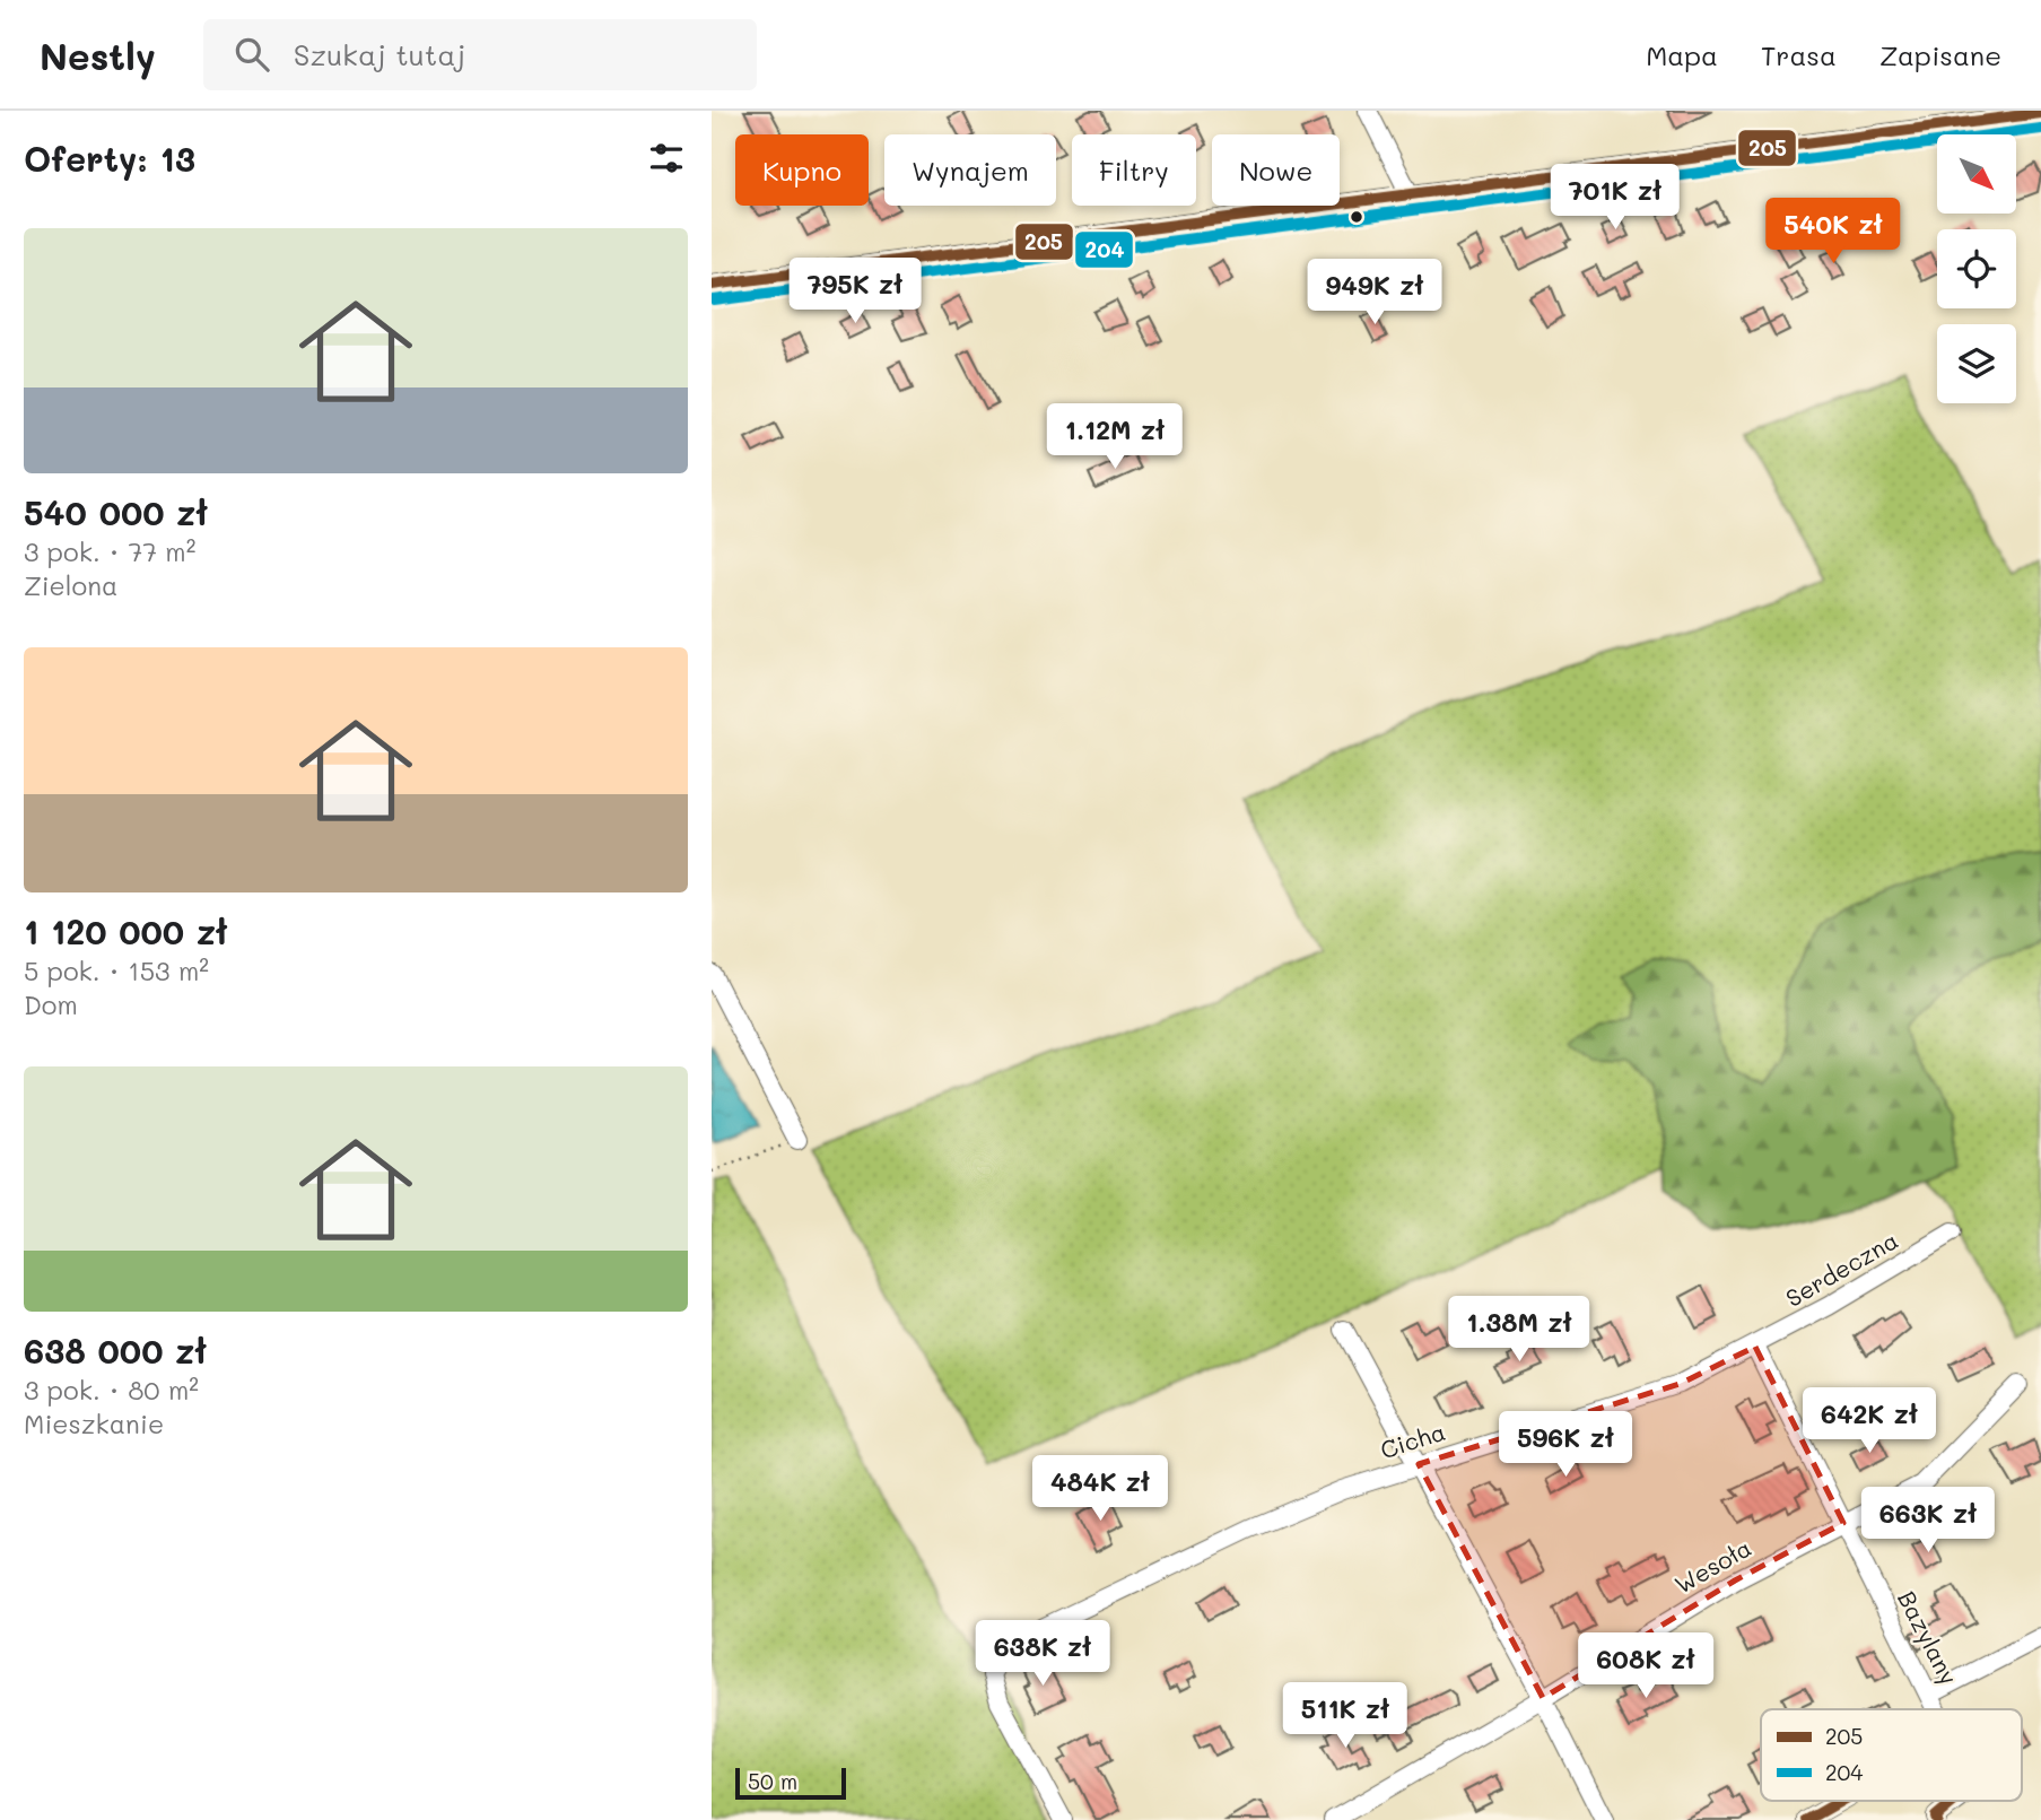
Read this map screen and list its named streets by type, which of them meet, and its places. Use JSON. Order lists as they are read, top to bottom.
{
  "streets": {
    "street": [
      "Serdeczna",
      "Cicha",
      "Wesoła",
      "Bazylany"
    ]
  },
  "crossings": [
    ["Serdeczna", "Cicha"],
    ["Serdeczna", "Bazylany"],
    ["Cicha", "Bazylany"],
    ["Wesoła", "Bazylany"]
  ],
  "lines": ["transit line 205", "transit line 204"],
  "legend": ["205", "204"],
  "scale_bar": "50 m",
  "north": "bottom right",
  "page": {
    "header": "Nestly",
    "search": "Szukaj tutaj",
    "nav": ["Mapa", "Trasa", "Zapisane"],
    "heading": "Oferty: 13",
    "chip": [
      "Kupno",
      "Wynajem",
      "Filtry",
      "Nowe"
    ],
    "price": [
      "701K zł",
      "540K zł",
      "795K zł",
      "949K zł",
      "1.12M zł",
      "1.38M zł",
      "642K zł",
      "596K zł",
      "484K zł",
      "663K zł",
      "638K zł",
      "608K zł",
      "511K zł"
    ],
    "list": [
      {
        "name": "540 000 zł",
        "note": "3 pok. · 77 m² · Zielona"
      },
      {
        "name": "1 120 000 zł",
        "note": "5 pok. · 153 m² · Dom"
      },
      {
        "name": "638 000 zł",
        "note": "3 pok. · 80 m² · Mieszkanie"
      }
    ],
    "scale": "50 m"
  }
}
